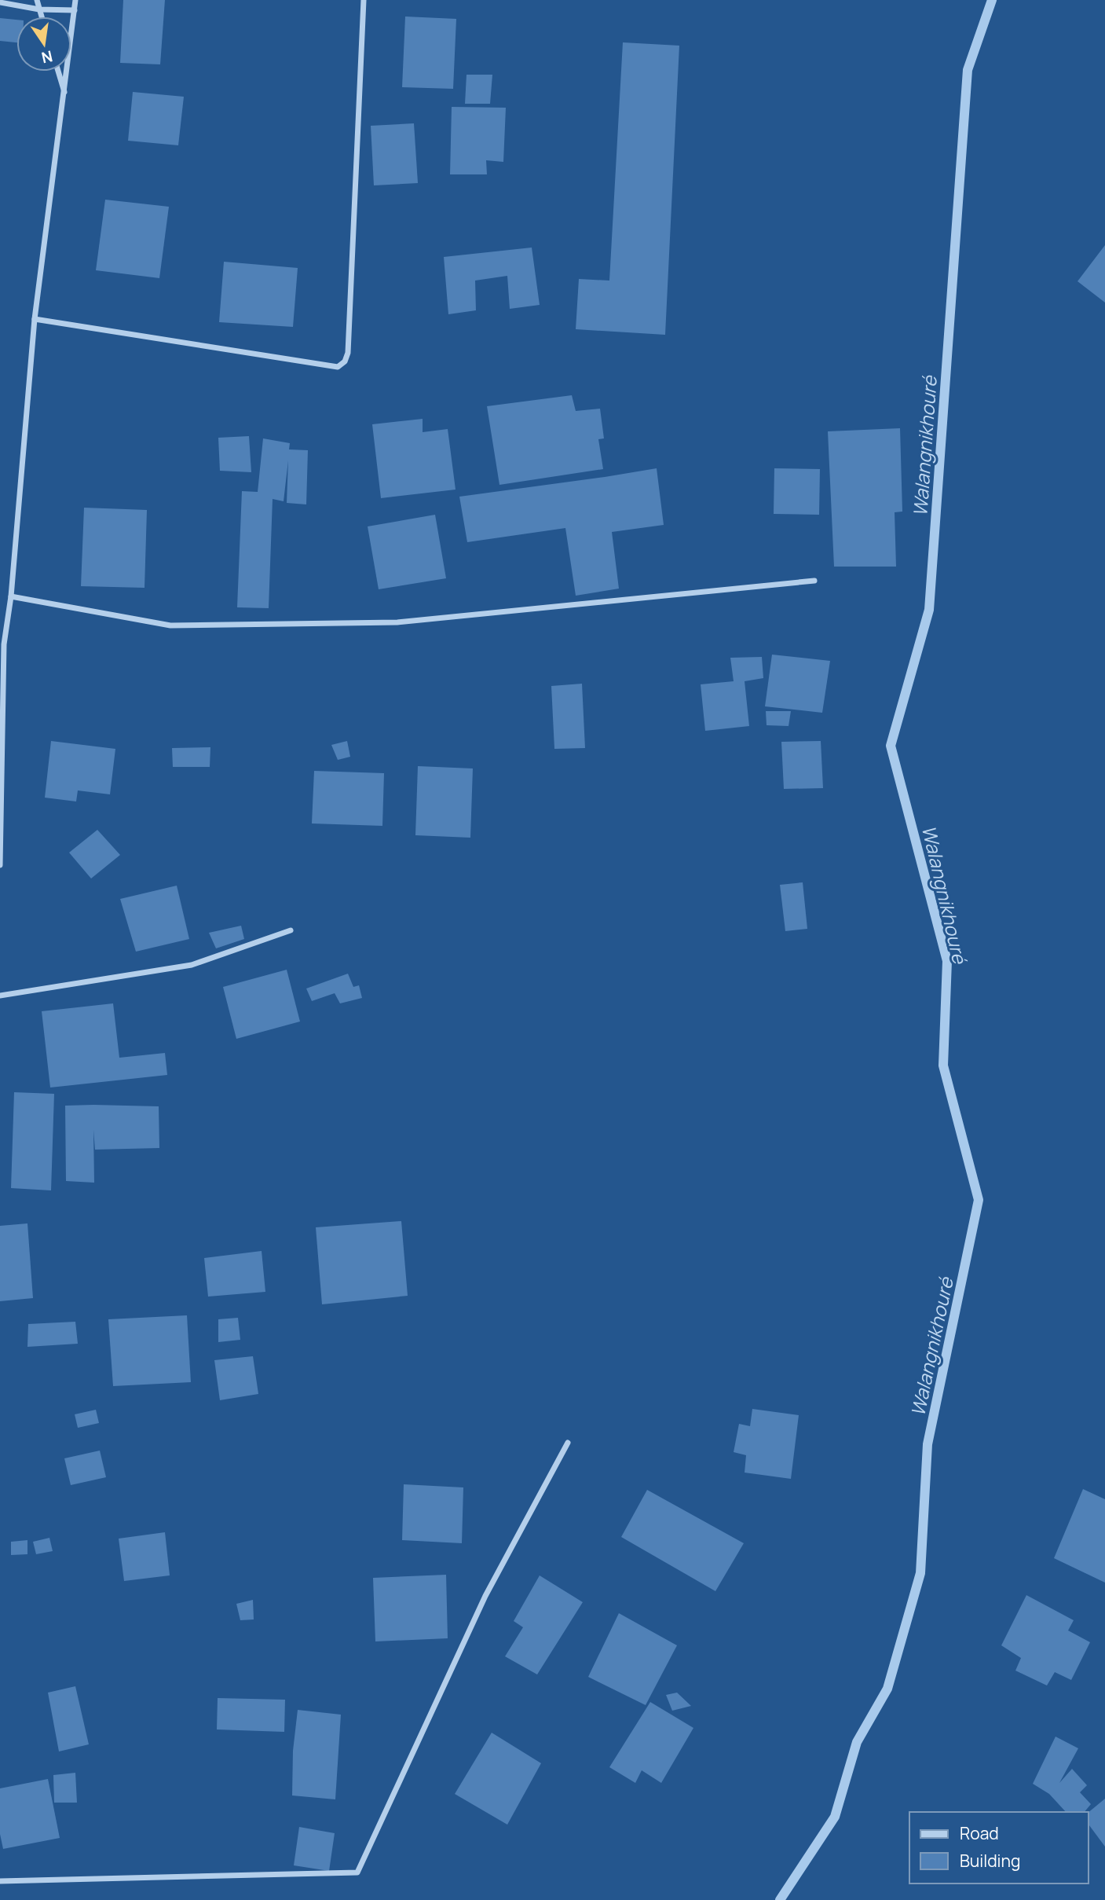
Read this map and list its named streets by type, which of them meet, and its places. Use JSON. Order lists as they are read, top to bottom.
{
  "water": ["Walangnikhouré"],
  "legend": ["Road", "Building"],
  "north": "bottom"
}
